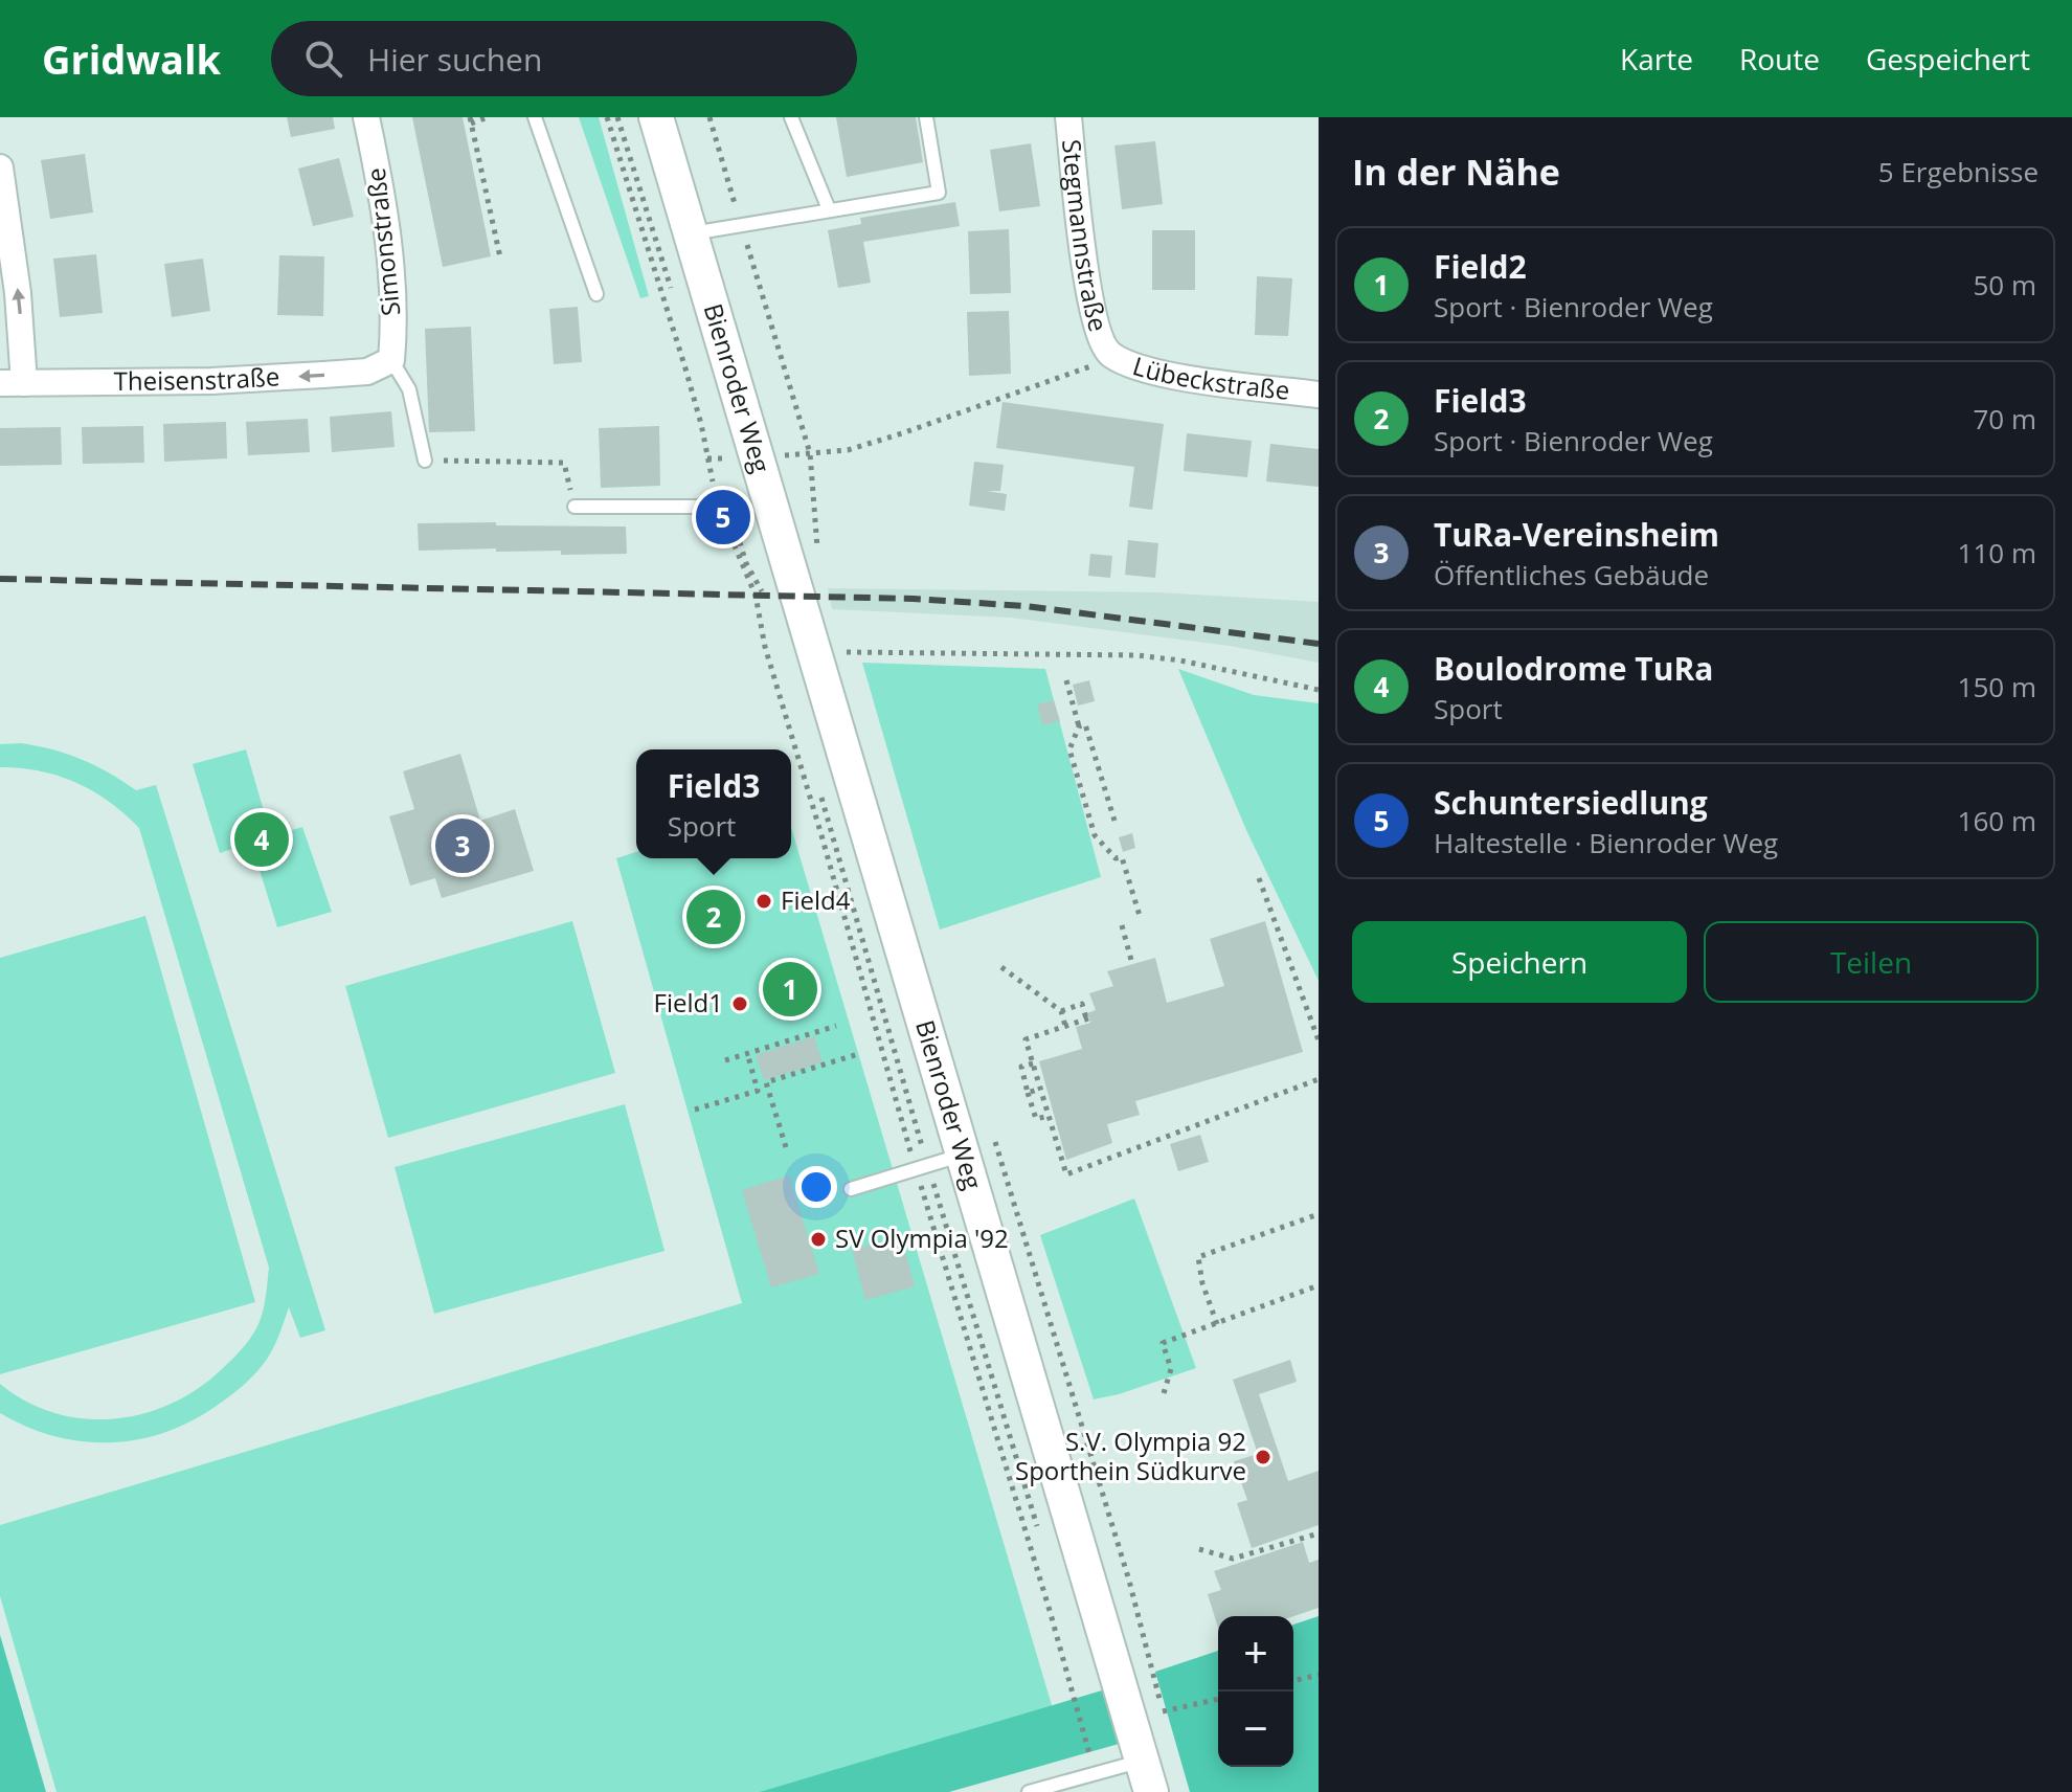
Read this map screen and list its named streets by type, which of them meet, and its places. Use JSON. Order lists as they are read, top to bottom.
{
  "streets": {
    "main road": ["Bienroder Weg"],
    "street": [
      "Stegmannstraße",
      "Simonstraße",
      "Lübeckstraße",
      "Theisenstraße"
    ]
  },
  "crossings": [
    ["Stegmannstraße", "Lübeckstraße"],
    ["Simonstraße", "Theisenstraße"]
  ],
  "one_way": ["Theisenstraße"],
  "places": [
    "Field4",
    "Field1",
    "SV Olympia '92",
    "S.V. Olympia 92 Sporthein Südkurve"
  ],
  "page": {
    "header": "Gridwalk",
    "search": "Hier suchen",
    "nav": ["Karte", "Route", "Gespeichert"],
    "heading": ["In der Nähe", "5 Ergebnisse"],
    "list": [
      {
        "mark": "1",
        "name": "Field2",
        "note": "Sport · Bienroder Weg",
        "value": "50 m"
      },
      {
        "mark": "2",
        "name": "Field3",
        "note": "Sport · Bienroder Weg",
        "value": "70 m"
      },
      {
        "mark": "3",
        "name": "TuRa-Vereinsheim",
        "note": "Öffentliches Gebäude",
        "value": "110 m"
      },
      {
        "mark": "4",
        "name": "Boulodrome TuRa",
        "note": "Sport",
        "value": "150 m"
      },
      {
        "mark": "5",
        "name": "Schuntersiedlung",
        "note": "Haltestelle · Bienroder Weg",
        "value": "160 m"
      }
    ],
    "pins": [
      "5",
      "4",
      "3",
      "2",
      "1"
    ],
    "popup": ["Field3", "Sport"],
    "buttons": ["Speichern", "Teilen"],
    "map_buttons": ["+", "−"]
  }
}
